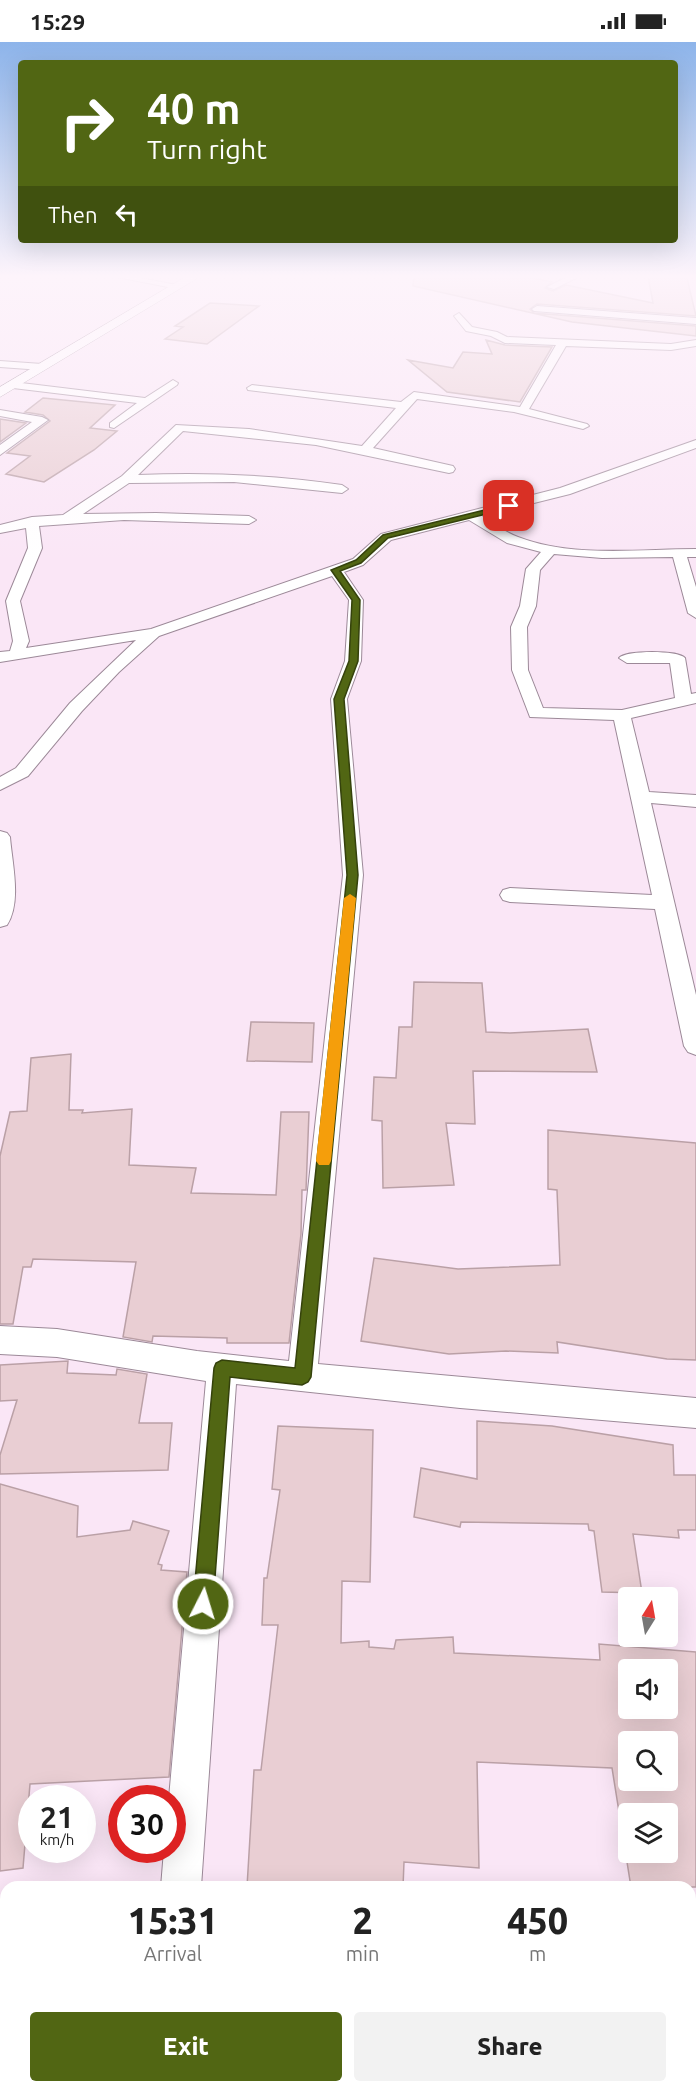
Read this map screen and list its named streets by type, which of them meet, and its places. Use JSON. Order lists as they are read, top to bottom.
{
  "north": "top",
  "page": {
    "status": "15:29",
    "turn": ["40 m", "Turn right"],
    "then": "Then",
    "speed": "21 km/h",
    "limit": "30",
    "eta": [
      "15:31",
      "Arrival",
      "2",
      "min",
      "450",
      "m"
    ],
    "buttons": ["Exit", "Share"]
  }
}
